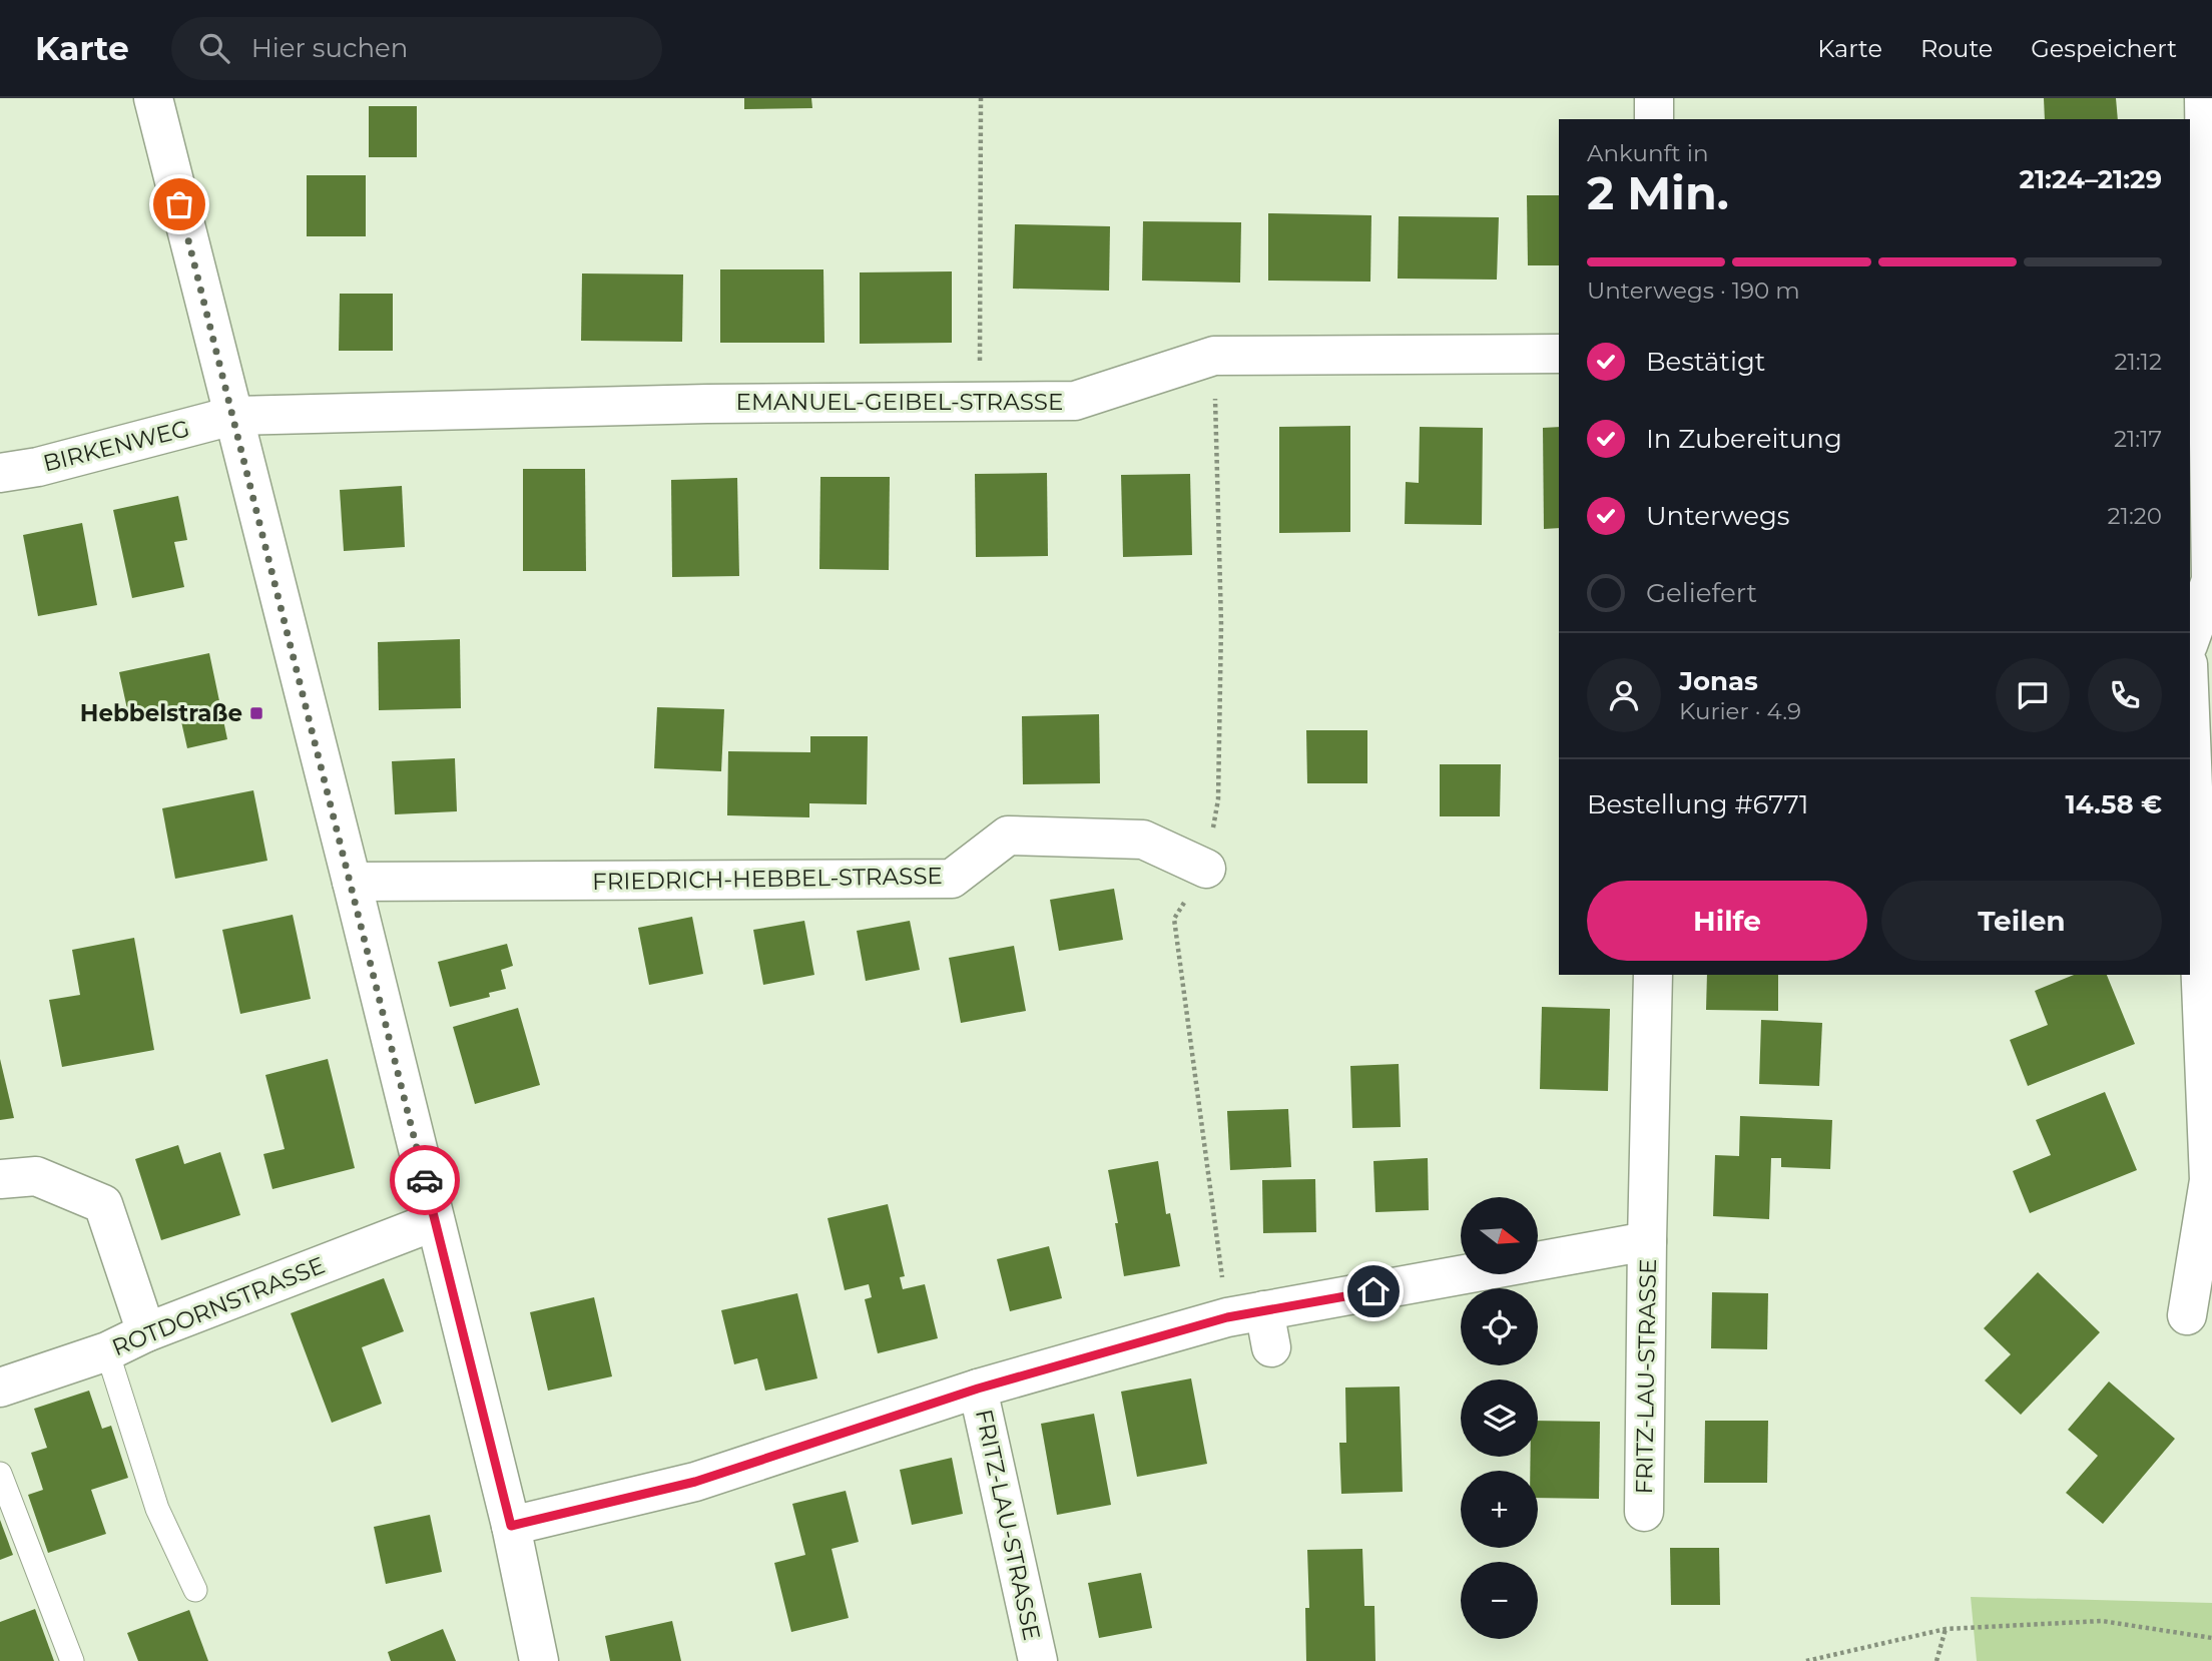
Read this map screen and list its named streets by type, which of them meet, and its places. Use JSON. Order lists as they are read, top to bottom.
{
  "streets": {
    "street": [
      "EMANUEL-GEIBEL-STRASSE",
      "BIRKENWEG",
      "FRIEDRICH-HEBBEL-STRASSE",
      "ROTDORNSTRASSE",
      "FRITZ-LAU-STRASSE"
    ]
  },
  "crossings": [
    ["EMANUEL-GEIBEL-STRASSE", "BIRKENWEG"]
  ],
  "places": {
    "transit": ["Hebbelstraße"]
  },
  "north": "right",
  "page": {
    "header": "Karte",
    "search": "Hier suchen",
    "nav": ["Karte", "Route", "Gespeichert"],
    "heading": ["2 Min.", "Ankunft in", "21:24–21:29"],
    "panel": [
      "Jonas",
      "Kurier · 4.9",
      "Bestellung #6771",
      "14.58 €"
    ],
    "bar": "Unterwegs · 190 m",
    "list": [
      ["Bestätigt", "21:12"],
      ["In Zubereitung", "21:17"],
      ["Unterwegs", "21:20"],
      "Geliefert"
    ],
    "buttons": ["Hilfe", "Teilen"],
    "map_buttons": ["+", "−"]
  }
}
